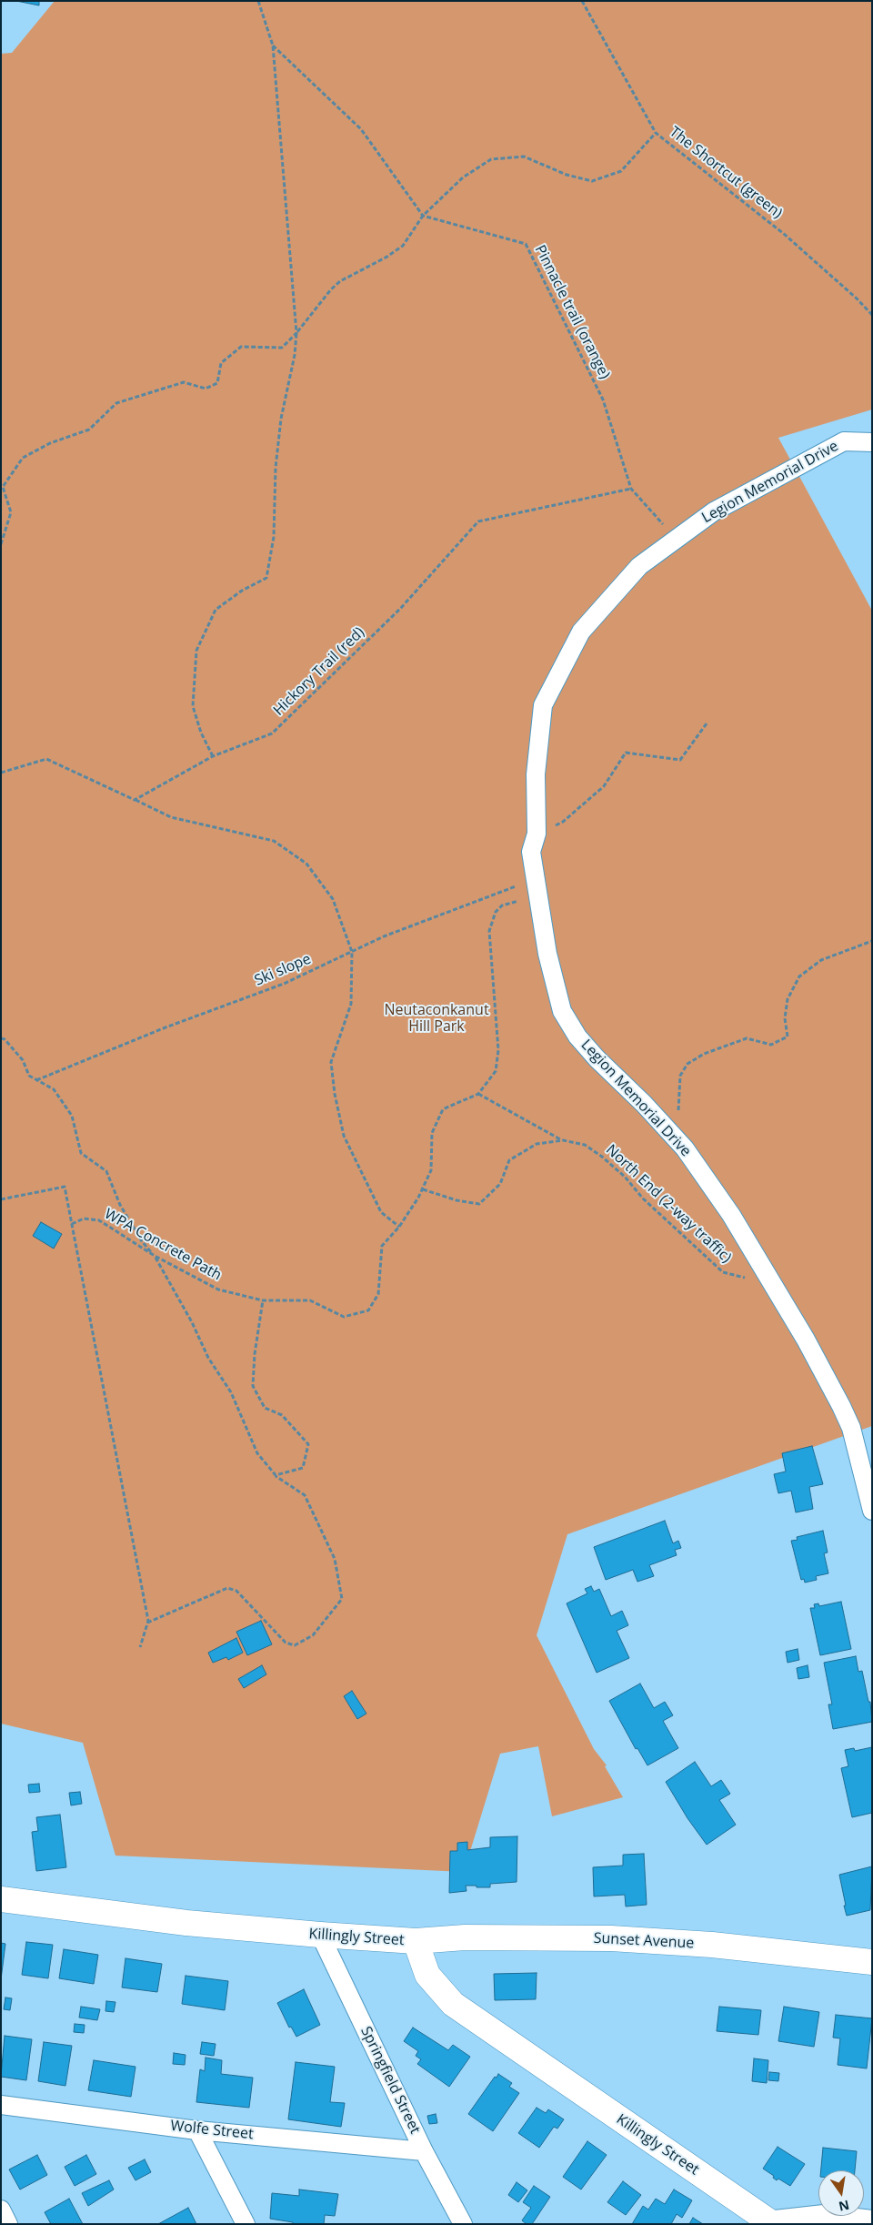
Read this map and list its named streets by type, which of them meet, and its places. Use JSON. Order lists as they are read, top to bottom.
{
  "streets": {
    "main road": ["Killingly Street", "Sunset Avenue"],
    "street": ["Legion Memorial Drive", "Springfield Street", "Wolfe Street"],
    "path": [
      "The Shortcut (green)",
      "Pinnacle trail (orange)",
      "Hickory Trail (red)",
      "Ski slope",
      "North End (2-way traffic)",
      "WPA Concrete Path"
    ]
  },
  "crossings": [
    ["Pinnacle trail (orange)", "Legion Memorial Drive"],
    ["Pinnacle trail (orange)", "Hickory Trail (red)"],
    ["Legion Memorial Drive", "Ski slope"],
    ["Legion Memorial Drive", "North End (2-way traffic)"],
    ["North End (2-way traffic)", "WPA Concrete Path"],
    ["Killingly Street", "Sunset Avenue"],
    ["Killingly Street", "Springfield Street"],
    ["Springfield Street", "Wolfe Street"]
  ],
  "parks": ["Neutaconkanut Hill Park"],
  "north": "bottom"
}
